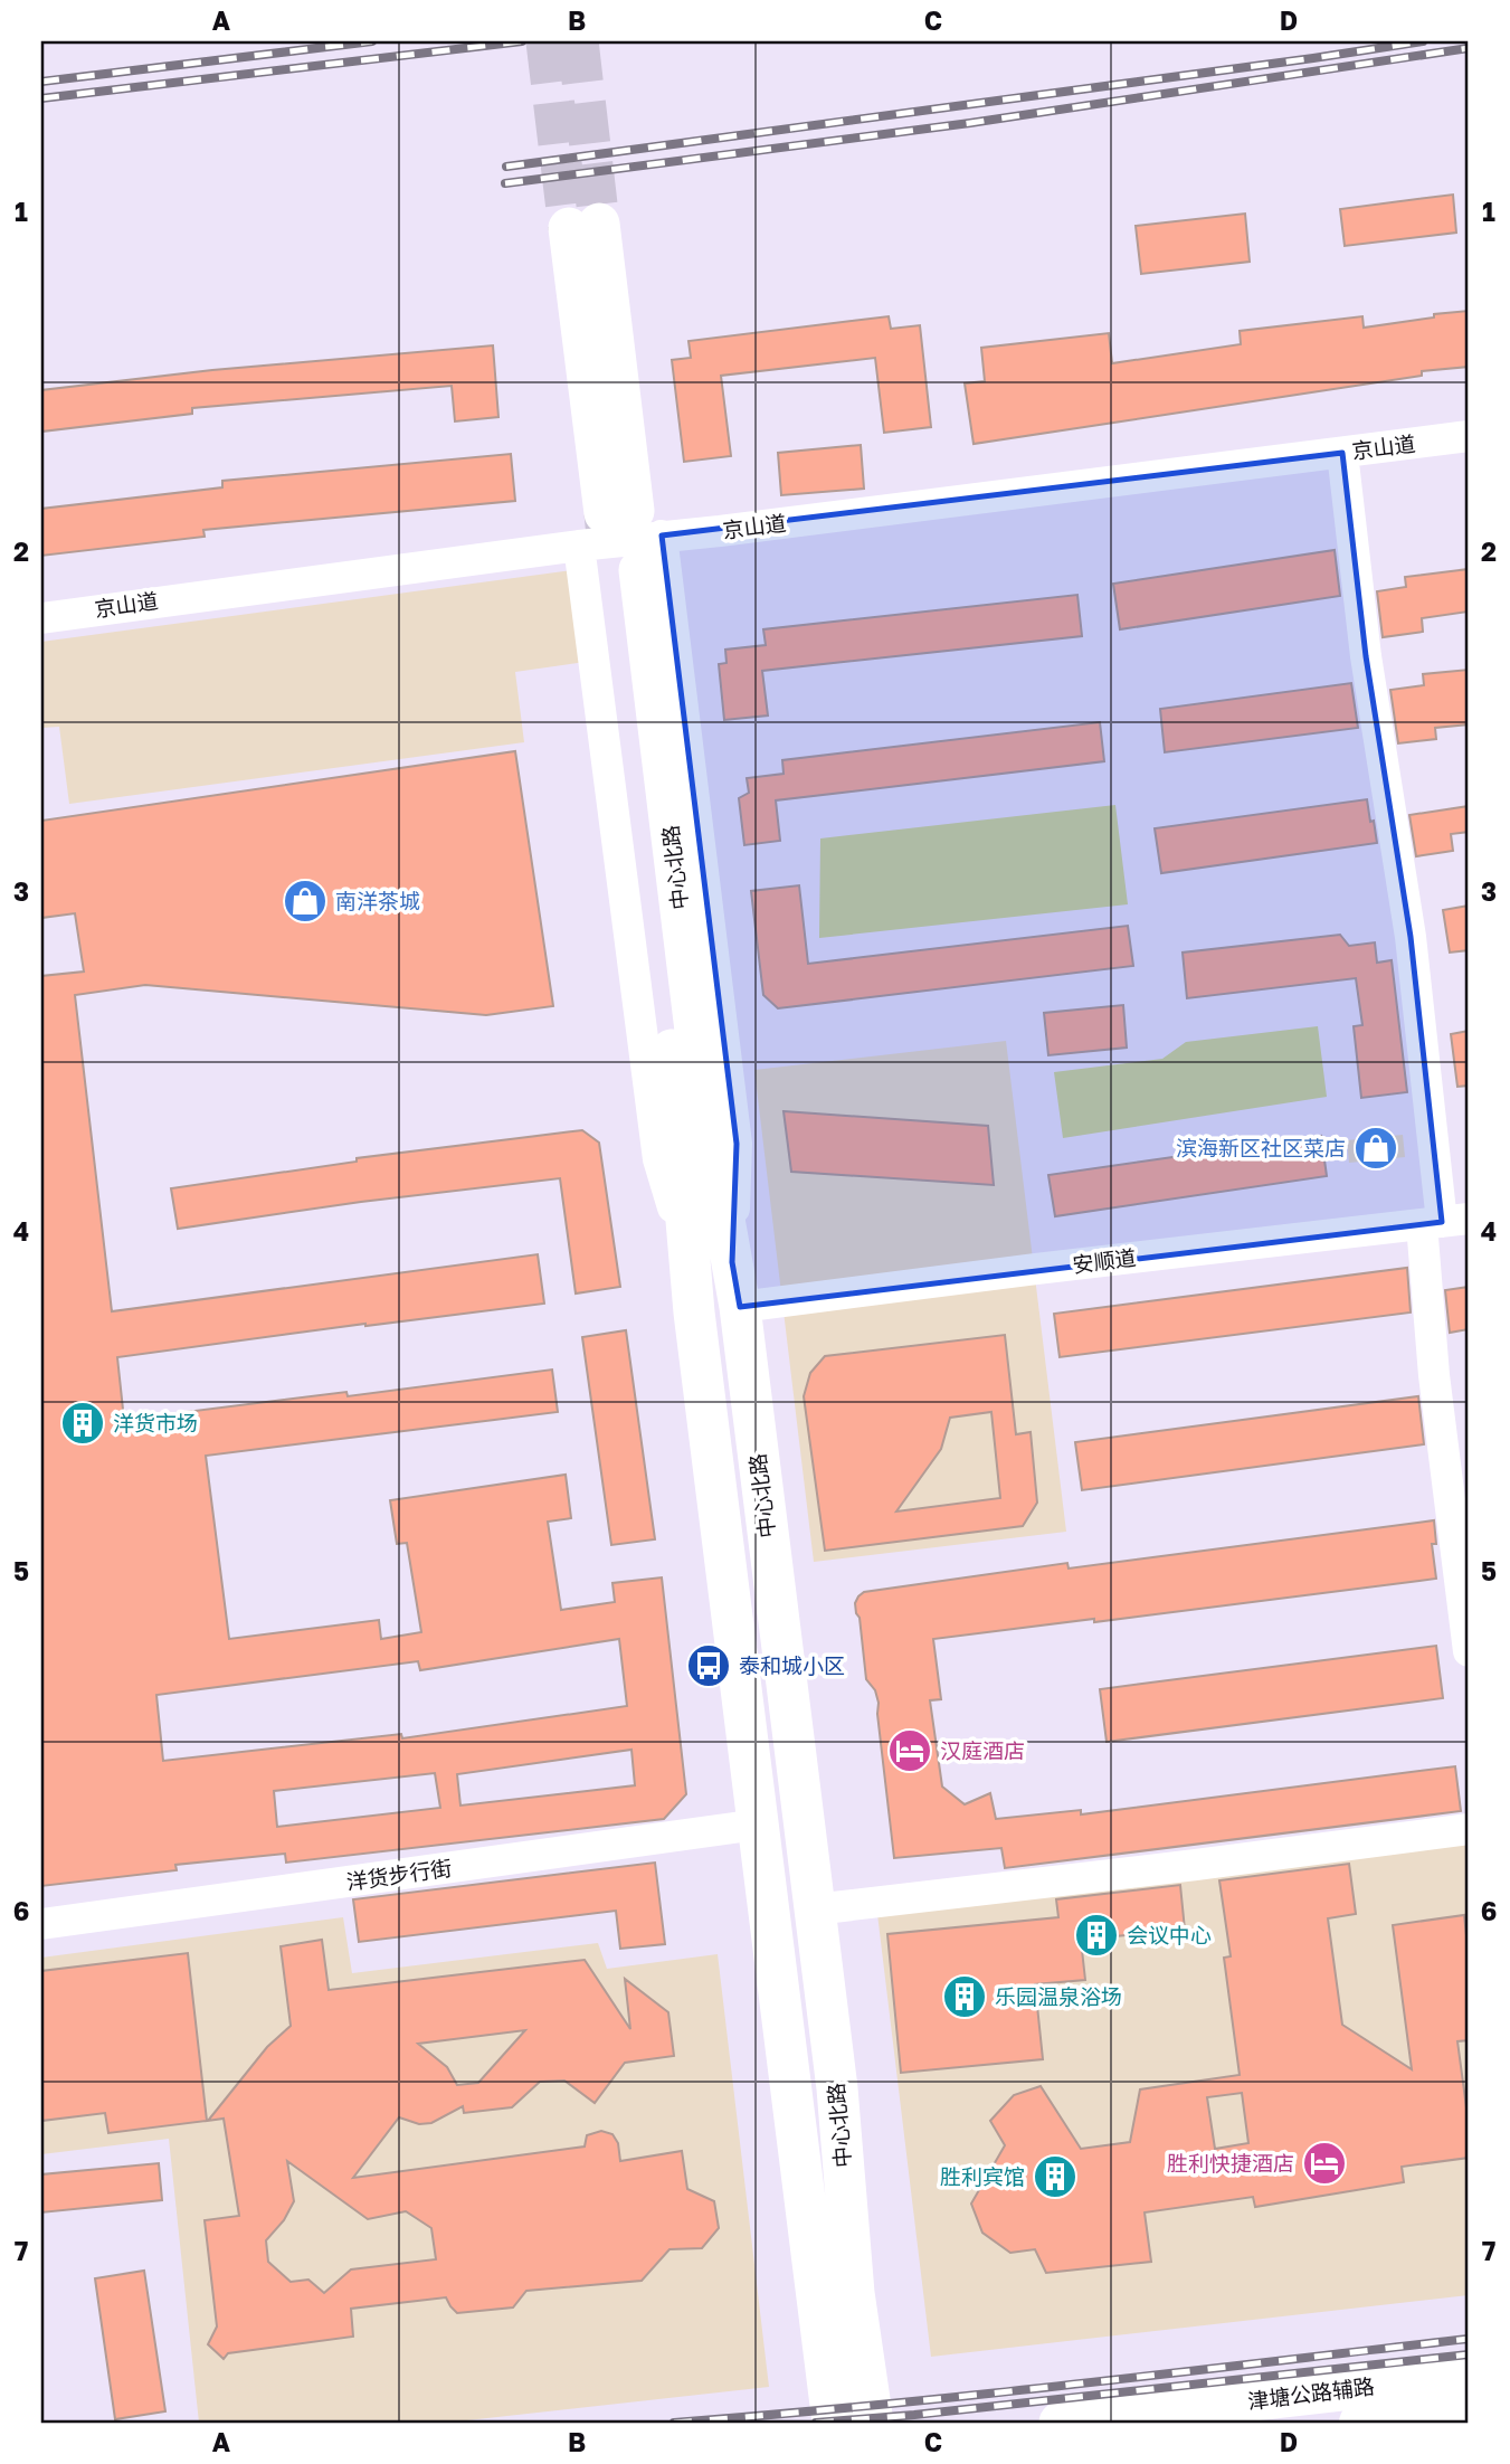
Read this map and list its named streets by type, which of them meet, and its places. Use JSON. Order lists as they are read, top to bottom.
{
  "streets": {
    "main road": ["中心北路", "津塘公路辅路"],
    "street": ["京山道", "安顺道", "洋货步行街"]
  },
  "crossings": [
    ["中心北路", "安顺道"],
    ["中心北路", "洋货步行街"]
  ],
  "places": {
    "shop": ["南洋茶城", "滨海新区社区菜店"],
    "building": [
      "洋货市场",
      "会议中心",
      "乐园温泉浴场",
      "胜利宾馆"
    ],
    "bus stop": ["泰和城小区"],
    "hotel": ["汉庭酒店", "胜利快捷酒店"]
  },
  "grid": {
    "columns": [
      "A",
      "B",
      "C",
      "D"
    ],
    "rows": [
      "1",
      "2",
      "3",
      "4",
      "5",
      "6",
      "7"
    ]
  }
}
